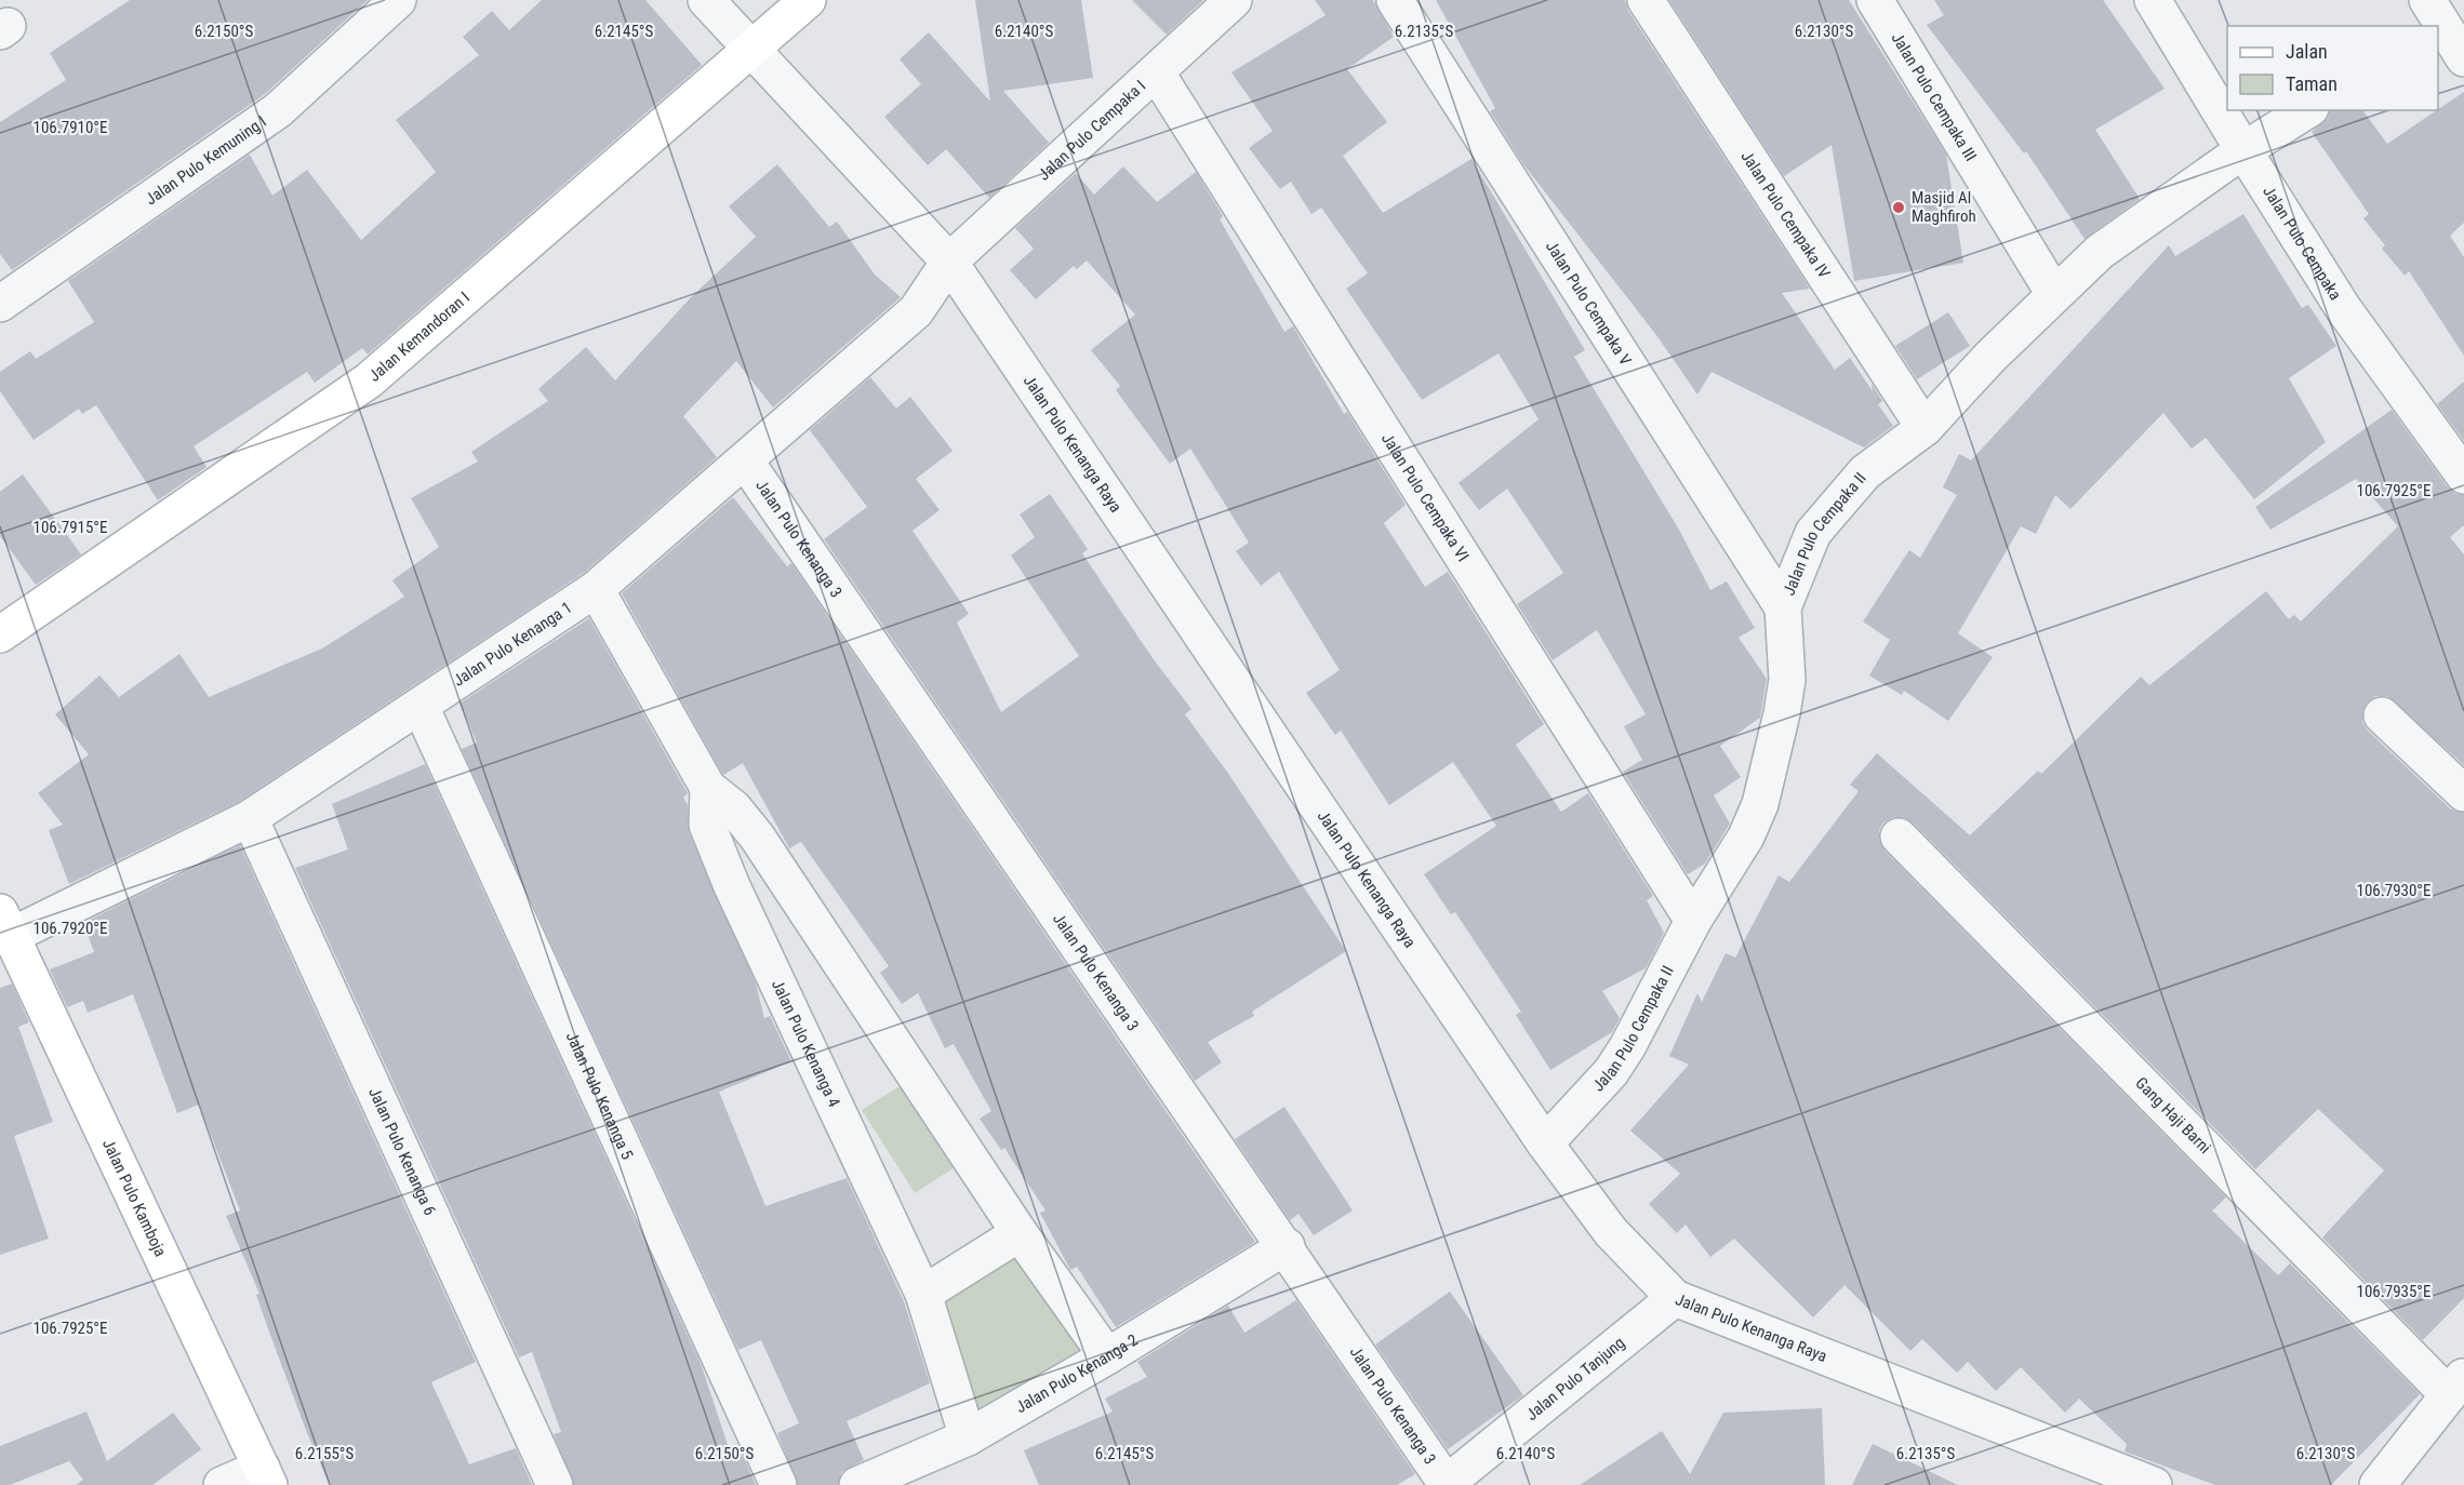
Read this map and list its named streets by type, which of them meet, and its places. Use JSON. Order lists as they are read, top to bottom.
{
  "streets": {
    "street": [
      "Jalan Pulo Cempaka III",
      "Jalan Pulo Cempaka I",
      "Jalan Pulo Kemuning I",
      "Jalan Pulo Cempaka IV",
      "Jalan Pulo Cempaka",
      "Jalan Pulo Cempaka V",
      "Jalan Kemandoran I",
      "Jalan Pulo Kenanga Raya",
      "Jalan Pulo Cempaka VI",
      "Jalan Pulo Cempaka II",
      "Jalan Pulo Kenanga 3",
      "Jalan Pulo Kenanga 1",
      "Jalan Pulo Kenanga 4",
      "Jalan Pulo Kenanga 5",
      "Gang Haji Barni",
      "Jalan Pulo Kenanga 6",
      "Jalan Pulo Kamboja",
      "Jalan Pulo Kenanga 2",
      "Jalan Pulo Tanjung"
    ]
  },
  "crossings": [
    ["Jalan Pulo Cempaka III", "Jalan Pulo Cempaka II"],
    ["Jalan Pulo Cempaka I", "Jalan Pulo Kenanga Raya"],
    ["Jalan Pulo Cempaka I", "Jalan Pulo Cempaka VI"],
    ["Jalan Pulo Cempaka I", "Jalan Pulo Kenanga 1"],
    ["Jalan Pulo Cempaka IV", "Jalan Pulo Cempaka II"],
    ["Jalan Pulo Cempaka", "Jalan Pulo Cempaka II"],
    ["Jalan Pulo Cempaka V", "Jalan Pulo Cempaka II"],
    ["Jalan Kemandoran I", "Jalan Pulo Kenanga Raya"],
    ["Jalan Pulo Kenanga Raya", "Jalan Pulo Cempaka II"],
    ["Jalan Pulo Kenanga Raya", "Jalan Pulo Kenanga 1"],
    ["Jalan Pulo Kenanga Raya", "Jalan Pulo Tanjung"],
    ["Jalan Pulo Cempaka VI", "Jalan Pulo Cempaka II"],
    ["Jalan Pulo Kenanga 3", "Jalan Pulo Kenanga 1"],
    ["Jalan Pulo Kenanga 3", "Jalan Pulo Kenanga 2"],
    ["Jalan Pulo Kenanga 3", "Jalan Pulo Tanjung"],
    ["Jalan Pulo Kenanga 1", "Jalan Pulo Kenanga 4"],
    ["Jalan Pulo Kenanga 1", "Jalan Pulo Kenanga 5"],
    ["Jalan Pulo Kenanga 1", "Jalan Pulo Kenanga 6"],
    ["Jalan Pulo Kenanga 1", "Jalan Pulo Kamboja"],
    ["Jalan Pulo Kenanga 4", "Jalan Pulo Kenanga 2"]
  ],
  "places": ["Masjid Al Maghfiroh"],
  "legend": ["Jalan", "Taman"],
  "coordinates": [
    "6.2150°S",
    "6.2145°S",
    "6.2140°S",
    "6.2135°S",
    "6.2130°S",
    "106.7910°E",
    "106.7925°E",
    "106.7915°E",
    "106.7930°E",
    "106.7920°E",
    "106.7935°E",
    "6.2155°S"
  ]
}
